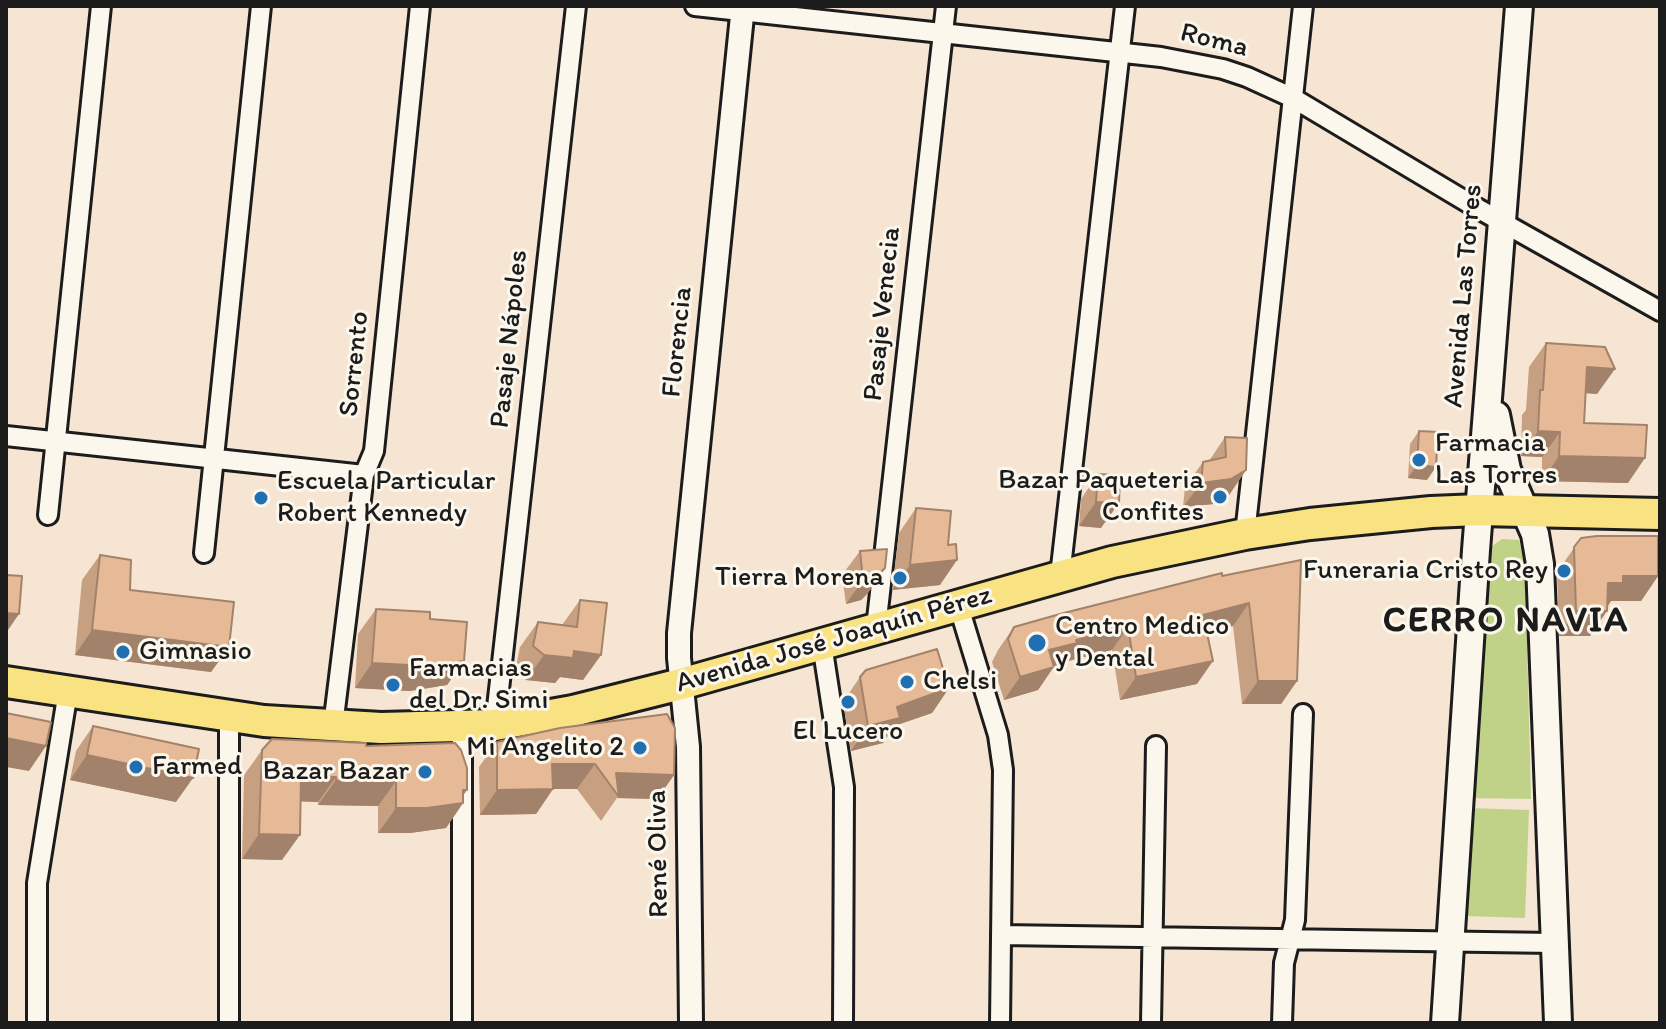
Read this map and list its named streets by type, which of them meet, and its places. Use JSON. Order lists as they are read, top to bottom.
{
  "streets": {
    "main road": ["Avenida Las Torres", "Avenida José Joaquín Pérez"],
    "street": [
      "Roma",
      "Pasaje Venecia",
      "Pasaje Nápoles",
      "Florencia",
      "Sorrento",
      "René Oliva"
    ]
  },
  "crossings": [
    ["Roma", "Avenida Las Torres"],
    ["Roma", "Pasaje Venecia"],
    ["Roma", "Florencia"],
    ["Avenida Las Torres", "Avenida José Joaquín Pérez"],
    ["Pasaje Venecia", "Avenida José Joaquín Pérez"],
    ["Pasaje Nápoles", "Avenida José Joaquín Pérez"],
    ["Florencia", "Avenida José Joaquín Pérez"],
    ["Florencia", "René Oliva"],
    ["Sorrento", "Avenida José Joaquín Pérez"],
    ["Avenida José Joaquín Pérez", "René Oliva"]
  ],
  "districts": ["CERRO NAVIA"],
  "places": [
    "Farmacia Las Torres",
    "Bazar Paqueteria Confites",
    "Escuela Particular Robert Kennedy",
    "Funeraria Cristo Rey",
    "Tierra Morena",
    "Centro Medico y Dental",
    "Gimnasio",
    "Chelsi",
    "Farmacias del Dr. Simi",
    "El Lucero",
    "Mi Angelito 2",
    "Farmed",
    "Bazar Bazar"
  ]
}
